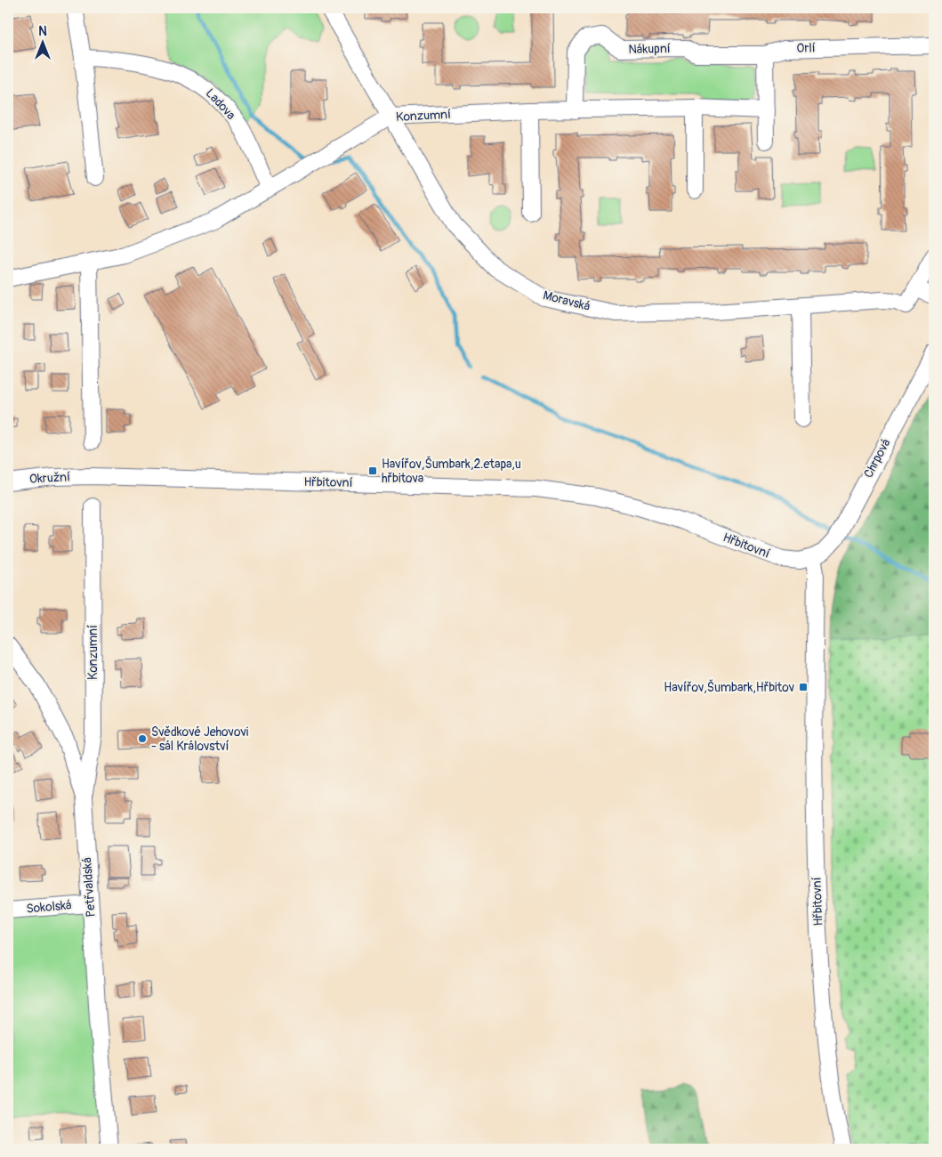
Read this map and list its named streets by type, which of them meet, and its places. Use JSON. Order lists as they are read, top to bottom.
{
  "streets": {
    "street": [
      "Orlí",
      "Nákupní",
      "Ladova",
      "Konzumní",
      "Moravská",
      "Chrpová",
      "Okružní",
      "Hřbitovní",
      "Petřvaldská",
      "Sokolská"
    ]
  },
  "crossings": [
    ["Orlí", "Nákupní"],
    ["Nákupní", "Konzumní"],
    ["Ladova", "Konzumní"],
    ["Konzumní", "Moravská"],
    ["Konzumní", "Petřvaldská"],
    ["Chrpová", "Hřbitovní"],
    ["Okružní", "Hřbitovní"],
    ["Petřvaldská", "Sokolská"]
  ],
  "places": {
    "transit": ["Havířov,Šumbark,2.etapa,u hřbitova", "Havířov,Šumbark,Hřbitov"],
    "other": ["Svědkové Jehovovi - sál Království"]
  },
  "north": "top"
}
